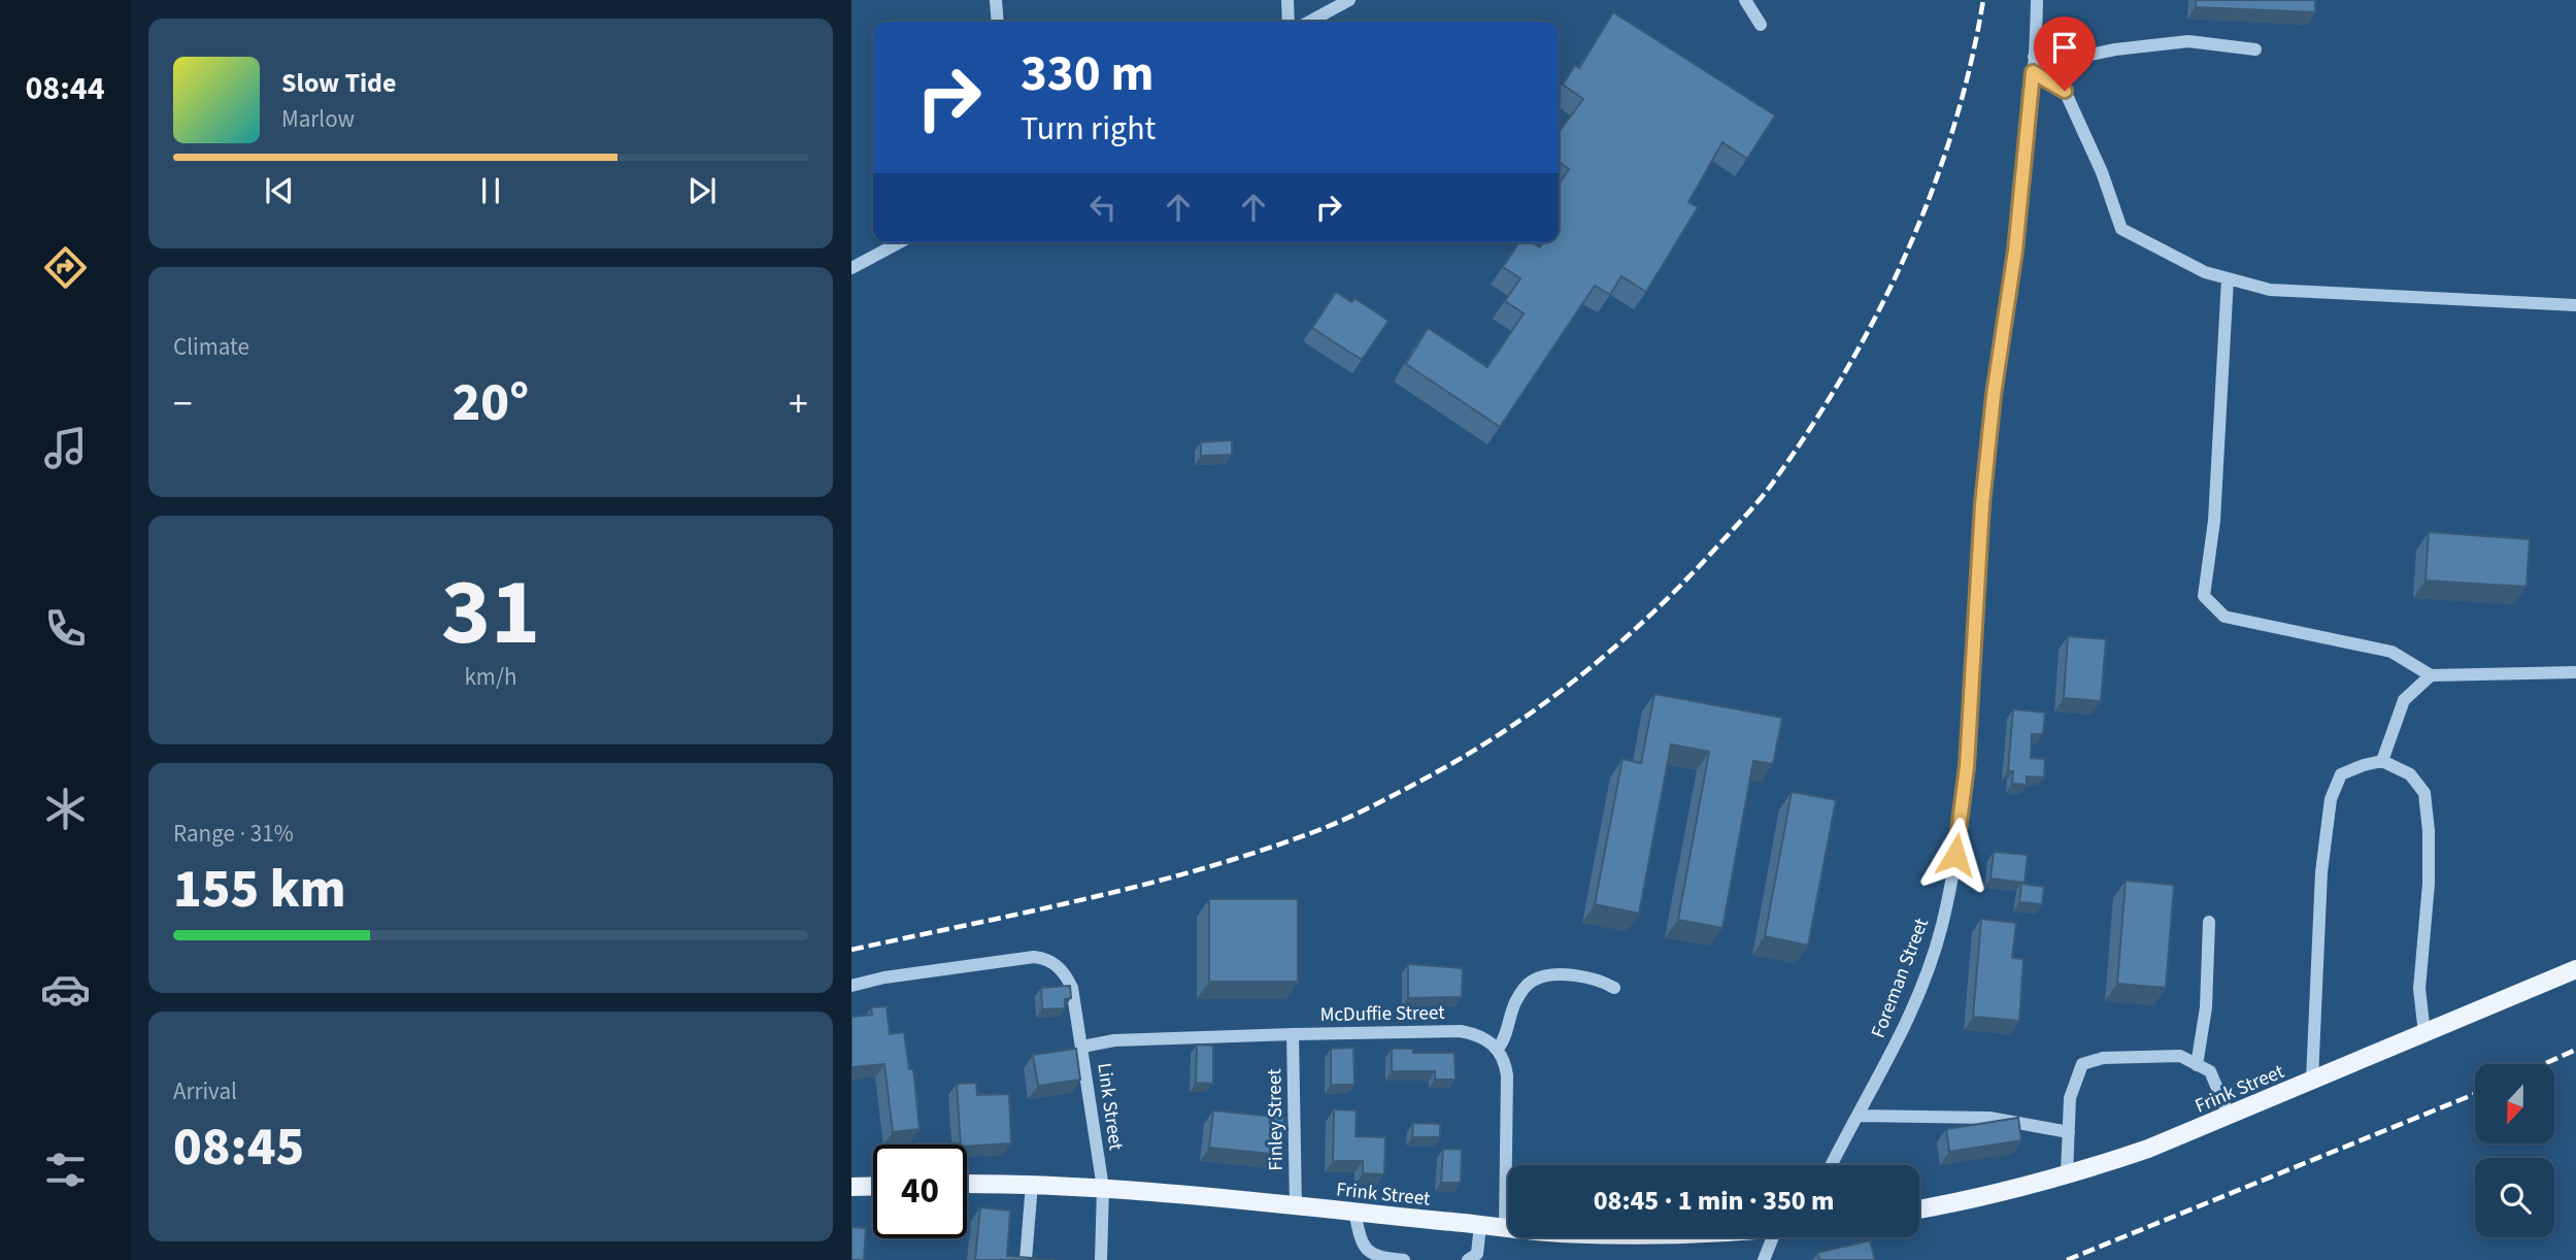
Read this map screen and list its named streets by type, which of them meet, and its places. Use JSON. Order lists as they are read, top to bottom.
{
  "streets": {
    "main road": ["Frink Street"],
    "street": [
      "Foreman Street",
      "McDuffie Street",
      "Link Street",
      "Finley Street"
    ]
  },
  "crossings": [
    ["McDuffie Street", "Link Street"],
    ["McDuffie Street", "Finley Street"],
    ["Frink Street", "Link Street"],
    ["Frink Street", "Finley Street"]
  ],
  "north": "bottom",
  "page": {
    "tabs": "08:44",
    "turn": ["330 m", "Turn right"],
    "song": ["Slow Tide", "Marlow"],
    "tile": [
      "Climate",
      ["31", "km/h"],
      ["Range · 31%", "155 km"],
      ["Arrival", "08:45"]
    ],
    "heat": ["−", "20°", "+"],
    "limit": "40",
    "trip": "08:45 · 1 min · 350 m"
  }
}
